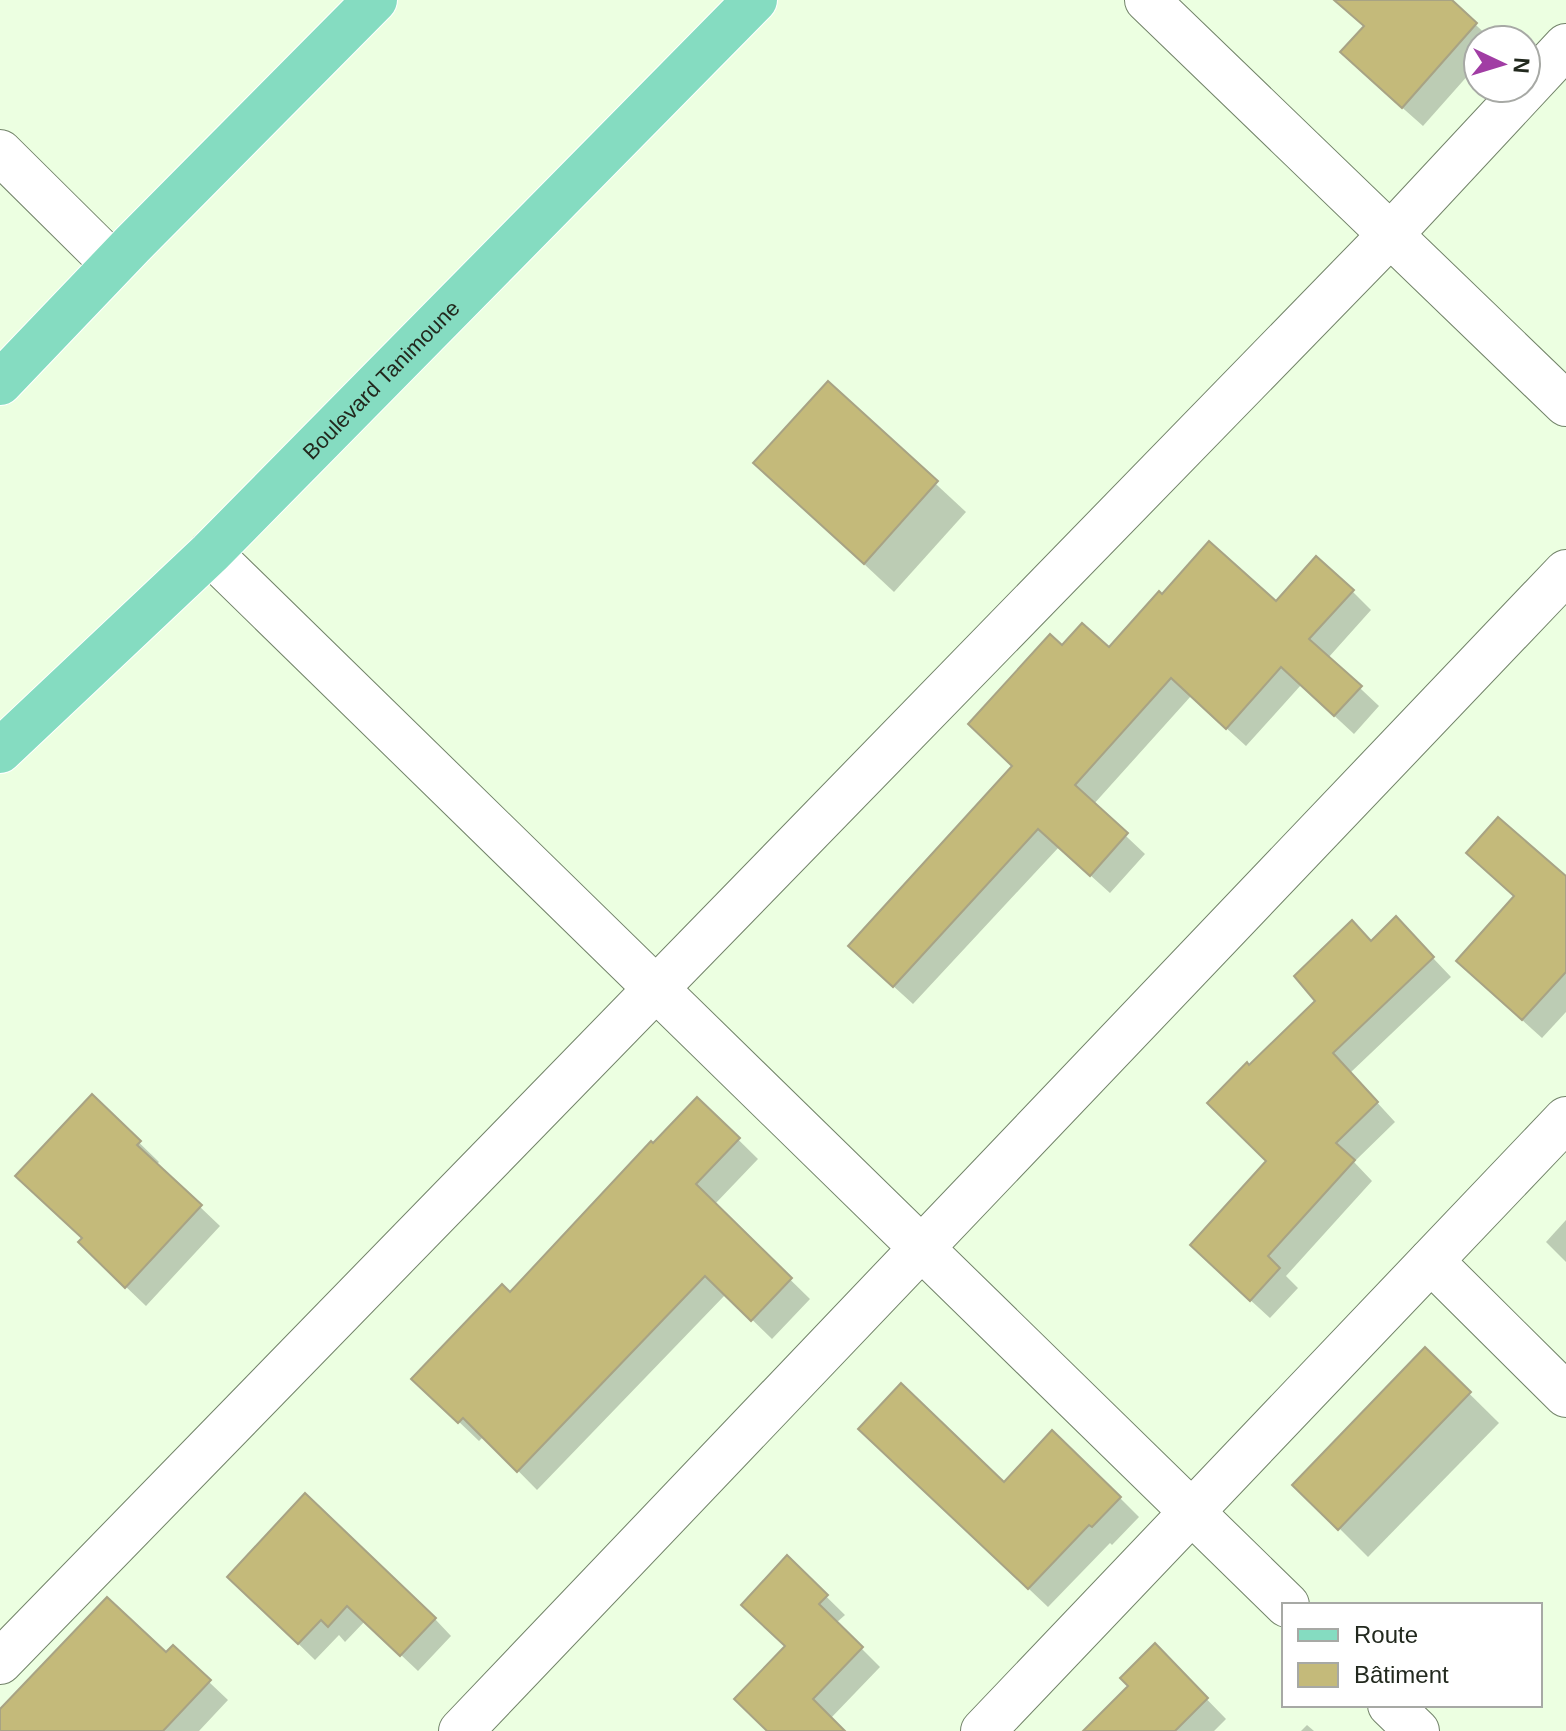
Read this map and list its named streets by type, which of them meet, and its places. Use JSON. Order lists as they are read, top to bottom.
{
  "streets": {
    "main road": ["Boulevard Tanimoune"]
  },
  "legend": ["Route", "Bâtiment"],
  "north": "right"
}
